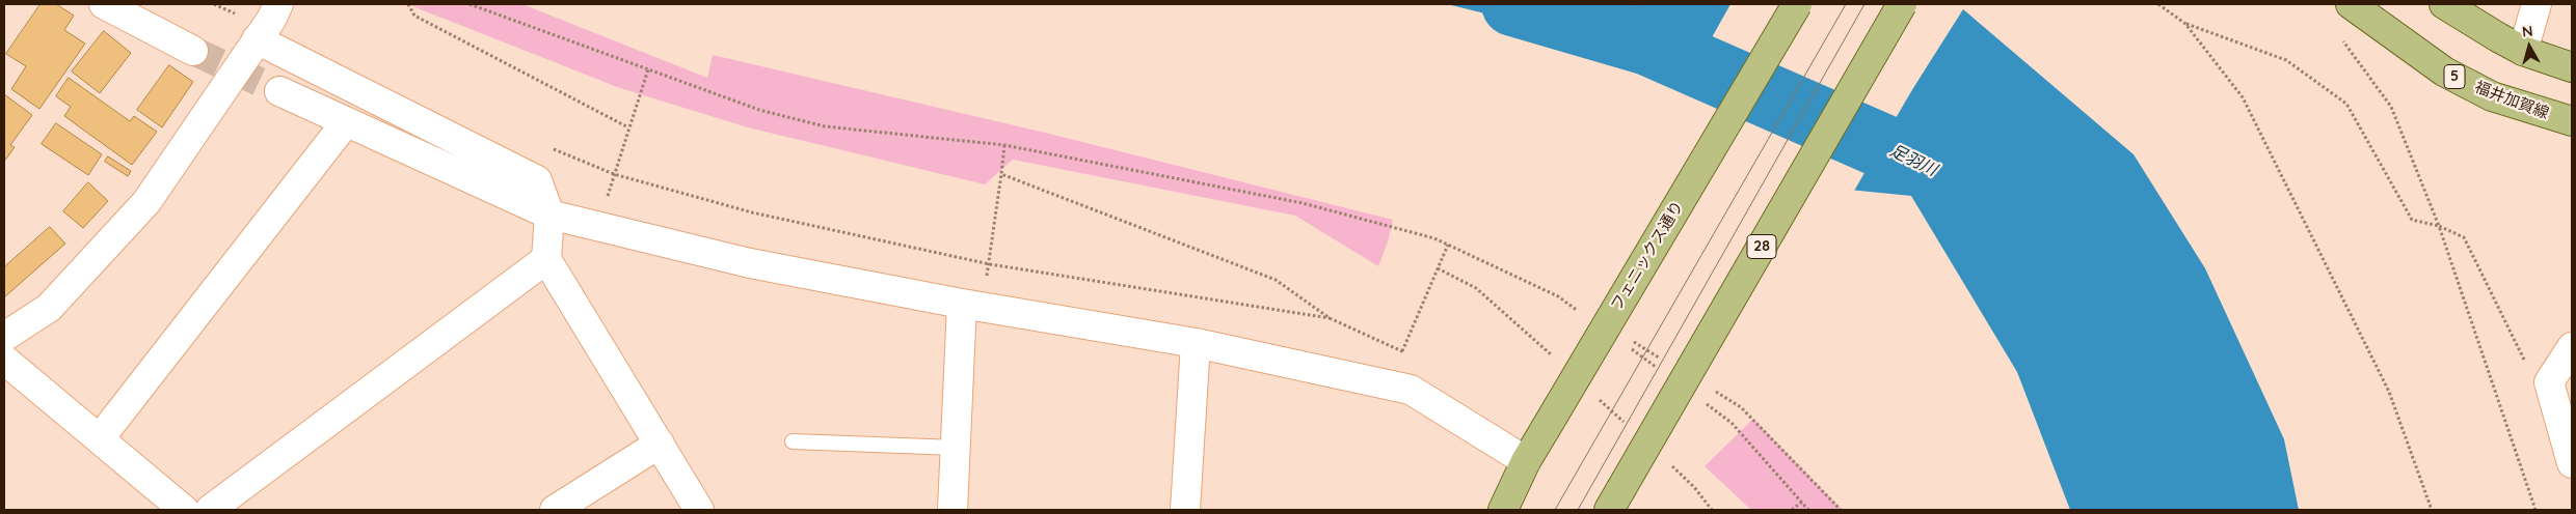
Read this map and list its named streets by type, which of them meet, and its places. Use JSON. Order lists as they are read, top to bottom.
{
  "streets": {
    "main road": [
      "5",
      "福井加賀線",
      "28",
      "フェニックス通り"
    ]
  },
  "water": ["足羽川"],
  "north": "top"
}
